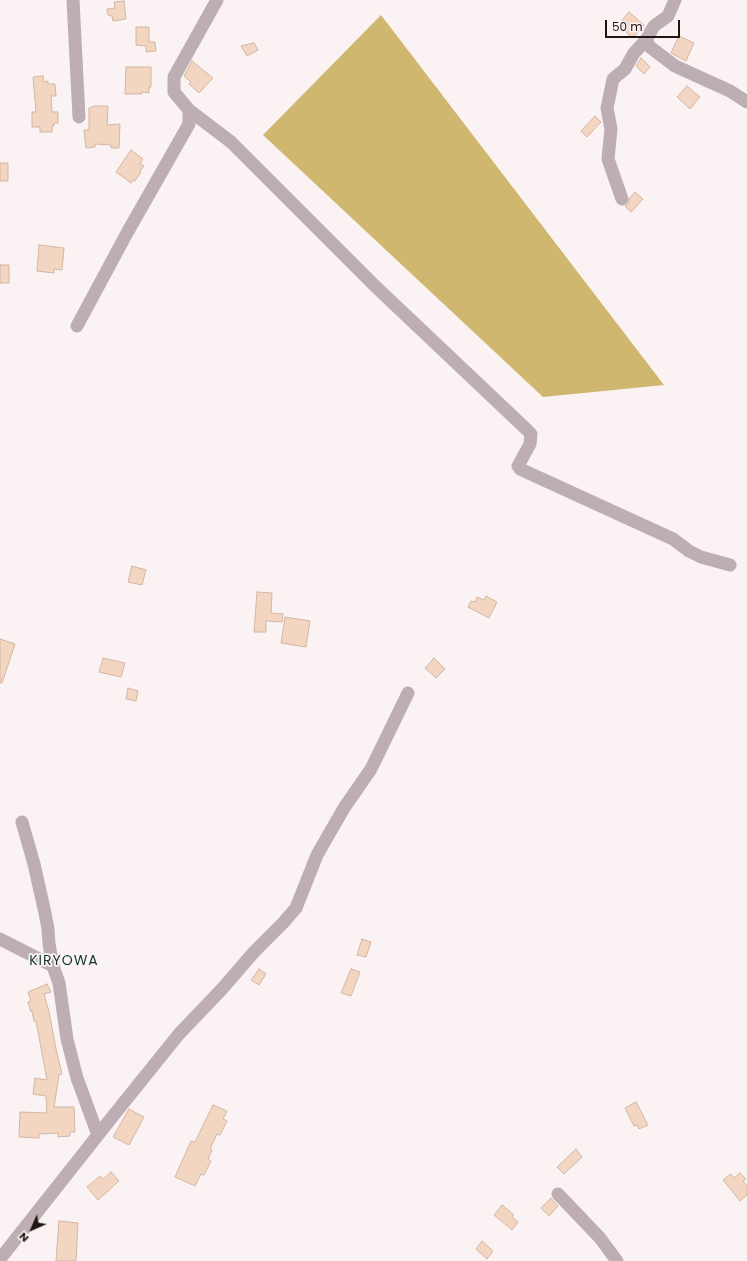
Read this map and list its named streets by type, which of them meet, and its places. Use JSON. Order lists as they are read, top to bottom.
{
  "districts": ["KIRYOWA"],
  "scale_bar": "50 m",
  "north": "bottom left"
}
